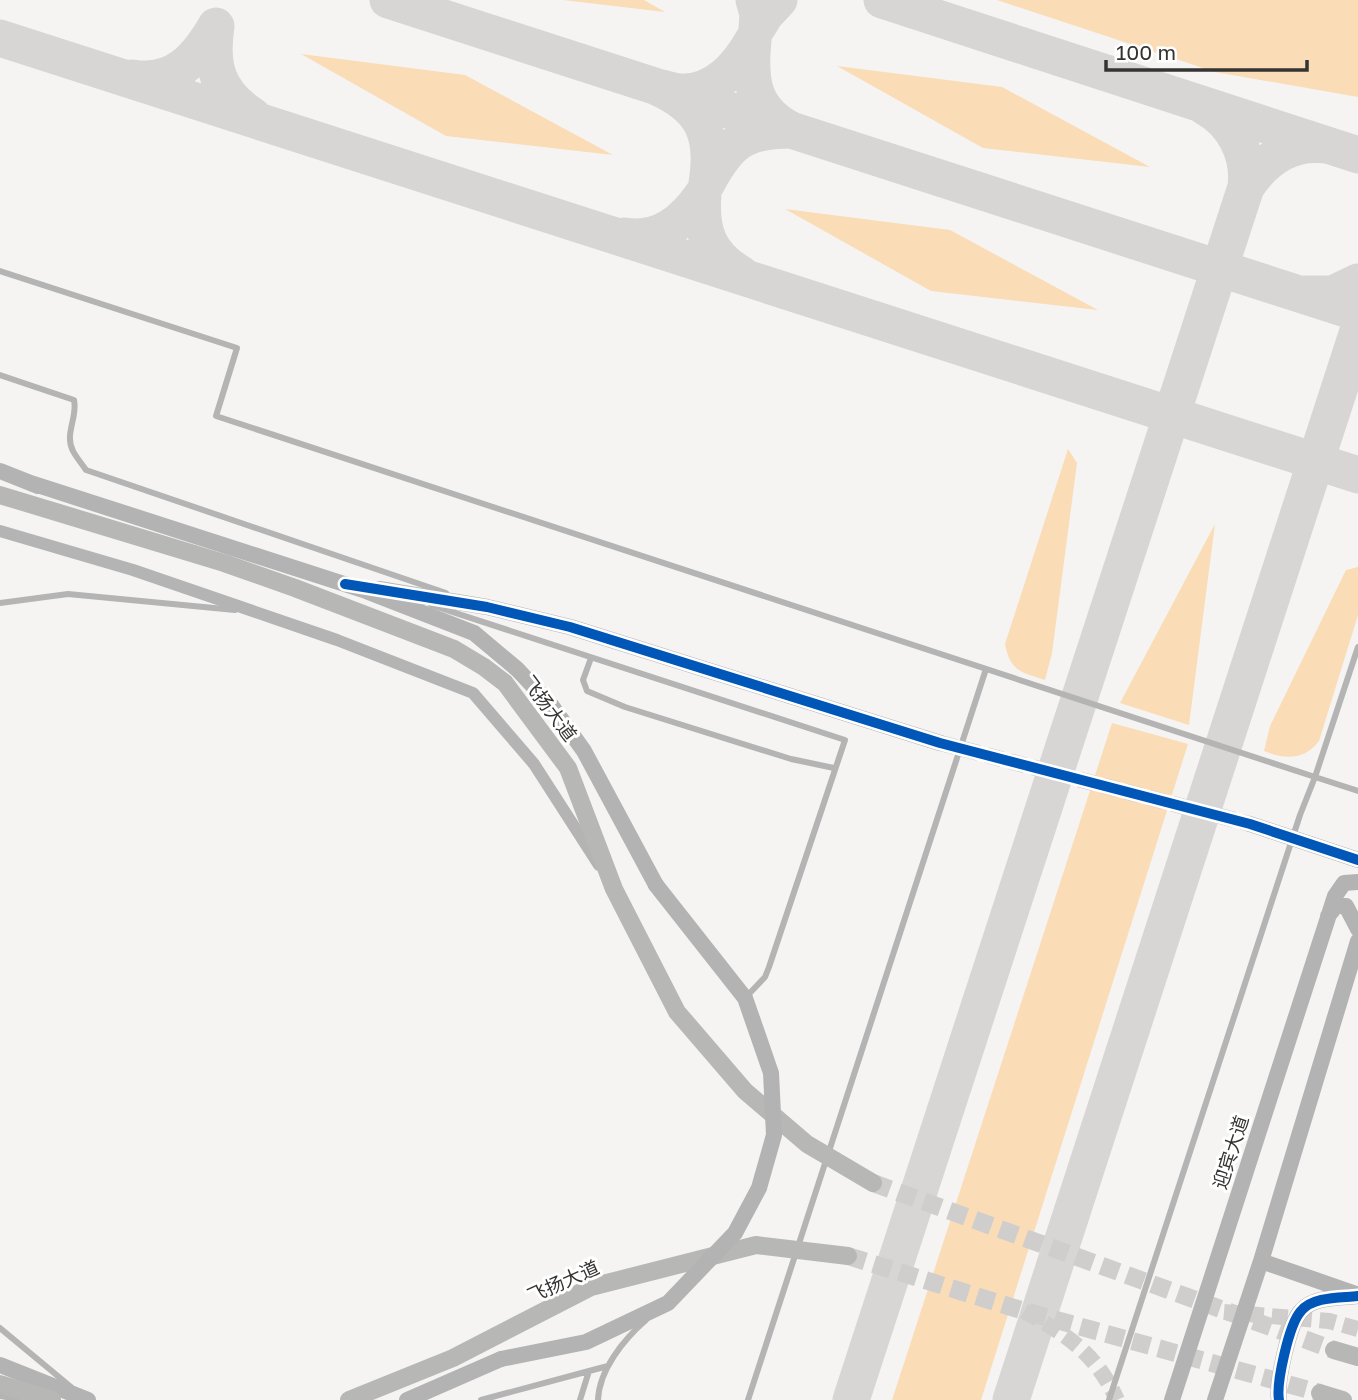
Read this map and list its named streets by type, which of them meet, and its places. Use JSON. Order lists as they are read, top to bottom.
{
  "streets": {
    "main road": ["飞扬大道", "迎宾大道"]
  },
  "scale_bar": "100 m"
}
